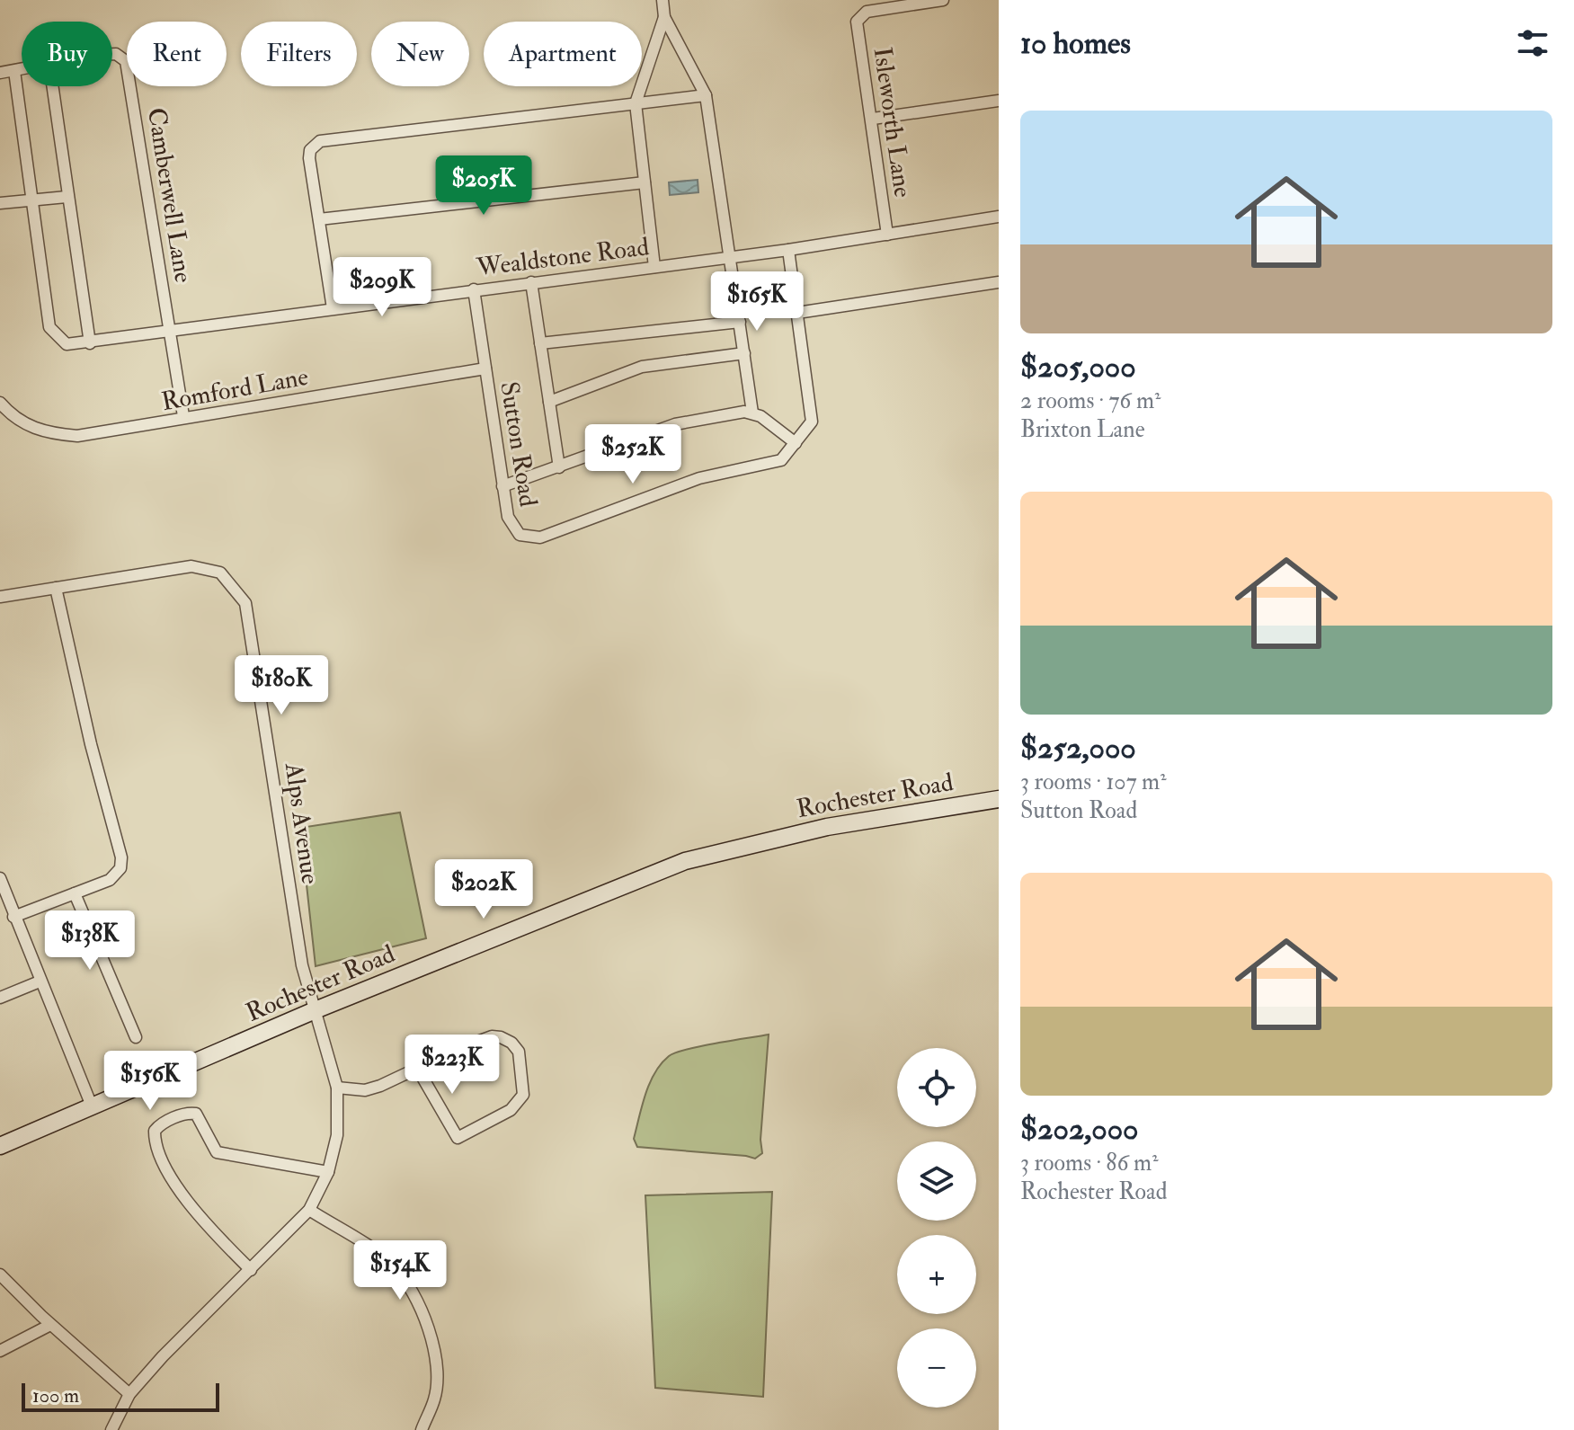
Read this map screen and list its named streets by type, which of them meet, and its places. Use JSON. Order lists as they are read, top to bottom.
{
  "streets": {
    "street": [
      "Isleworth Lane",
      "Camberwell Lane",
      "Wealdstone Road",
      "Romford Lane",
      "Sutton Road",
      "Rochester Road",
      "Alps Avenue"
    ]
  },
  "crossings": [
    ["Isleworth Lane", "Wealdstone Road"],
    ["Camberwell Lane", "Wealdstone Road"],
    ["Camberwell Lane", "Romford Lane"],
    ["Wealdstone Road", "Sutton Road"],
    ["Romford Lane", "Sutton Road"],
    ["Rochester Road", "Alps Avenue"]
  ],
  "scale_bar": "100 m",
  "page": {
    "heading": "10 homes",
    "chip": [
      "Buy",
      "Rent",
      "Filters",
      "New",
      "Apartment"
    ],
    "list": [
      {
        "name": "$205,000",
        "note": "2 rooms · 76 m² · Brixton Lane"
      },
      {
        "name": "$252,000",
        "note": "3 rooms · 107 m² · Sutton Road"
      },
      {
        "name": "$202,000",
        "note": "3 rooms · 86 m² · Rochester Road"
      }
    ],
    "price": [
      "$205K",
      "$209K",
      "$165K",
      "$252K",
      "$180K",
      "$202K",
      "$138K",
      "$223K",
      "$156K",
      "$154K"
    ],
    "map_buttons": ["+", "−"],
    "scale": "100 m"
  }
}
